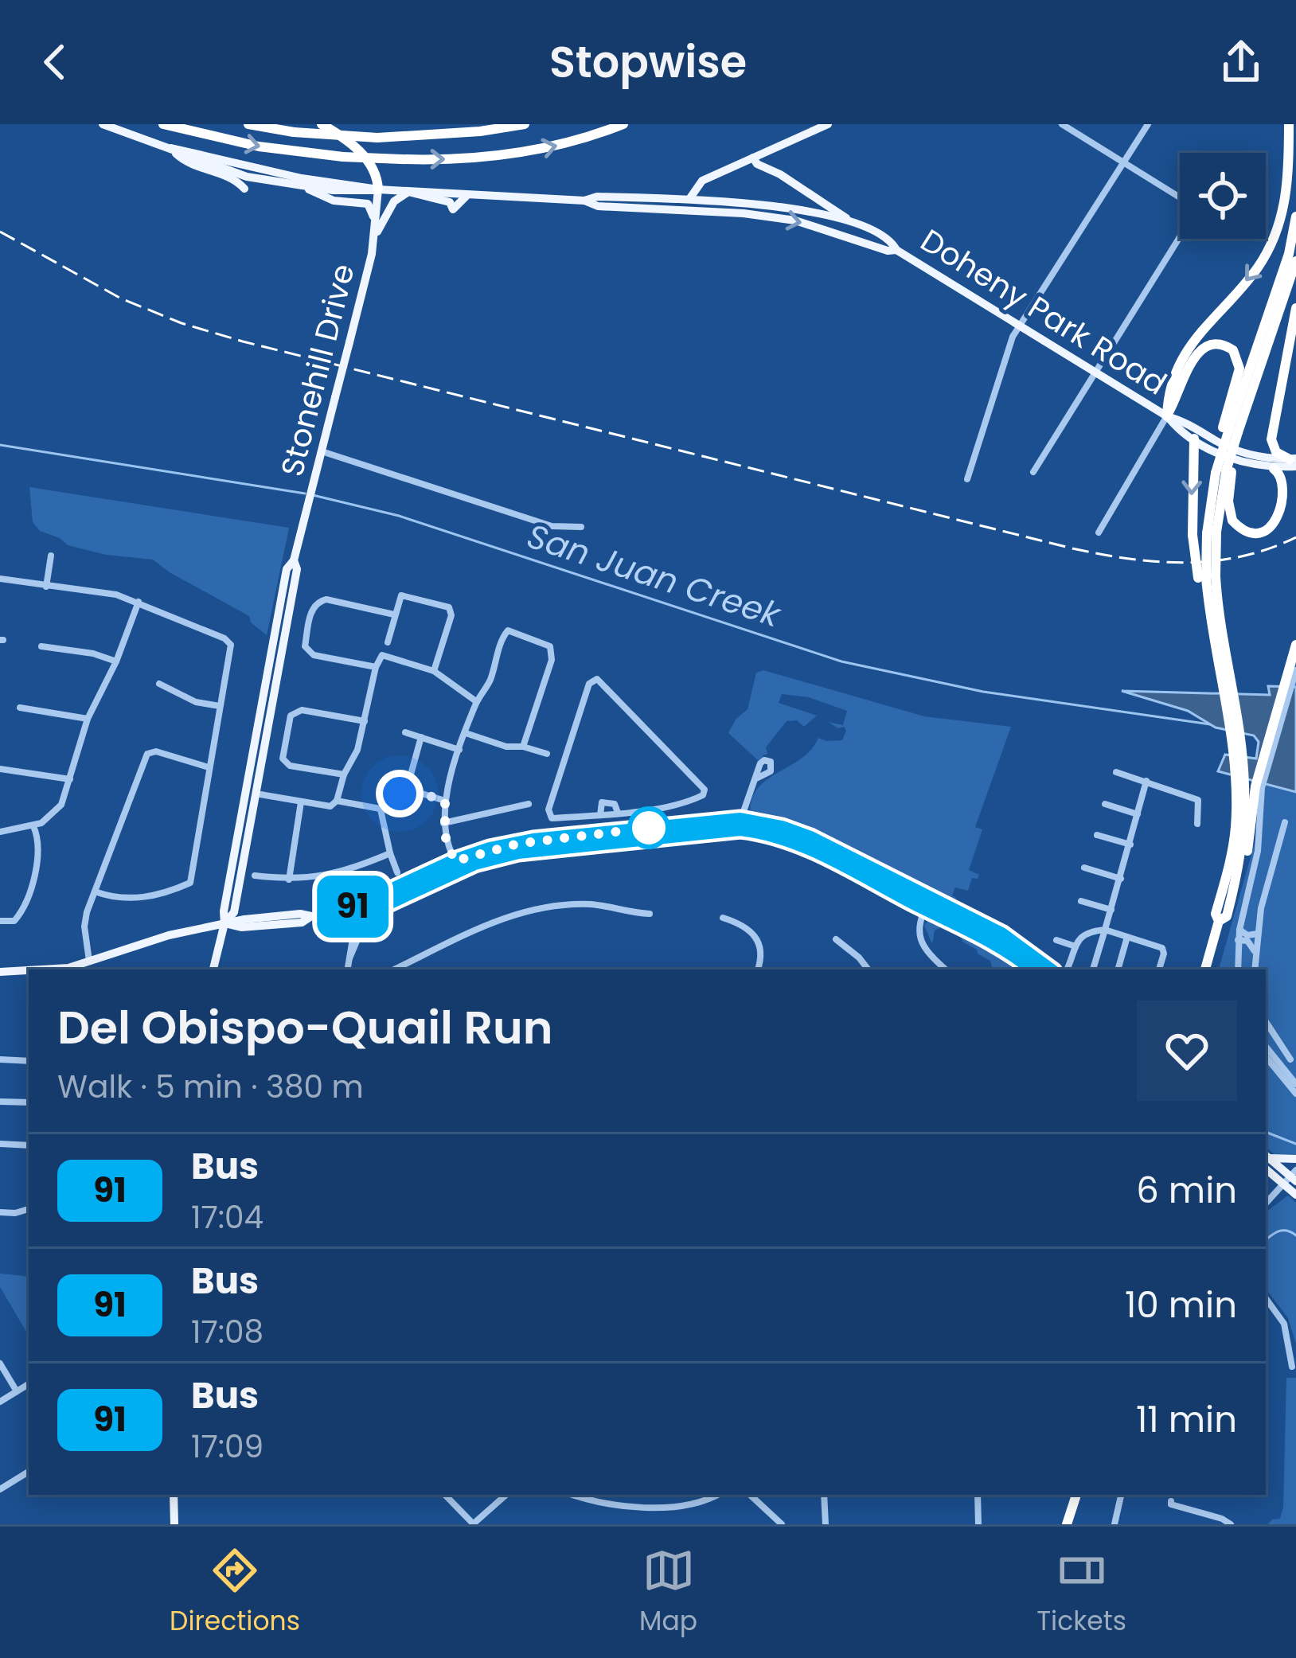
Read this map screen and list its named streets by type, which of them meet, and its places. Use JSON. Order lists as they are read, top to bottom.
{
  "streets": {
    "main road": ["Doheny Park Road", "Stonehill Drive"]
  },
  "water": ["San Juan Creek"],
  "lines": ["bus line 91"],
  "page": {
    "header": "Stopwise",
    "on_map": "91",
    "heading": ["Del Obispo-Quail Run", "Walk · 5 min · 380 m"],
    "list": [
      {
        "mark": "91",
        "name": "Bus",
        "note": "17:04",
        "value": "6 min"
      },
      {
        "mark": "91",
        "name": "Bus",
        "note": "17:08",
        "value": "10 min"
      },
      {
        "mark": "91",
        "name": "Bus",
        "note": "17:09",
        "value": "11 min"
      }
    ],
    "tabs": ["Directions", "Map", "Tickets"]
  }
}
